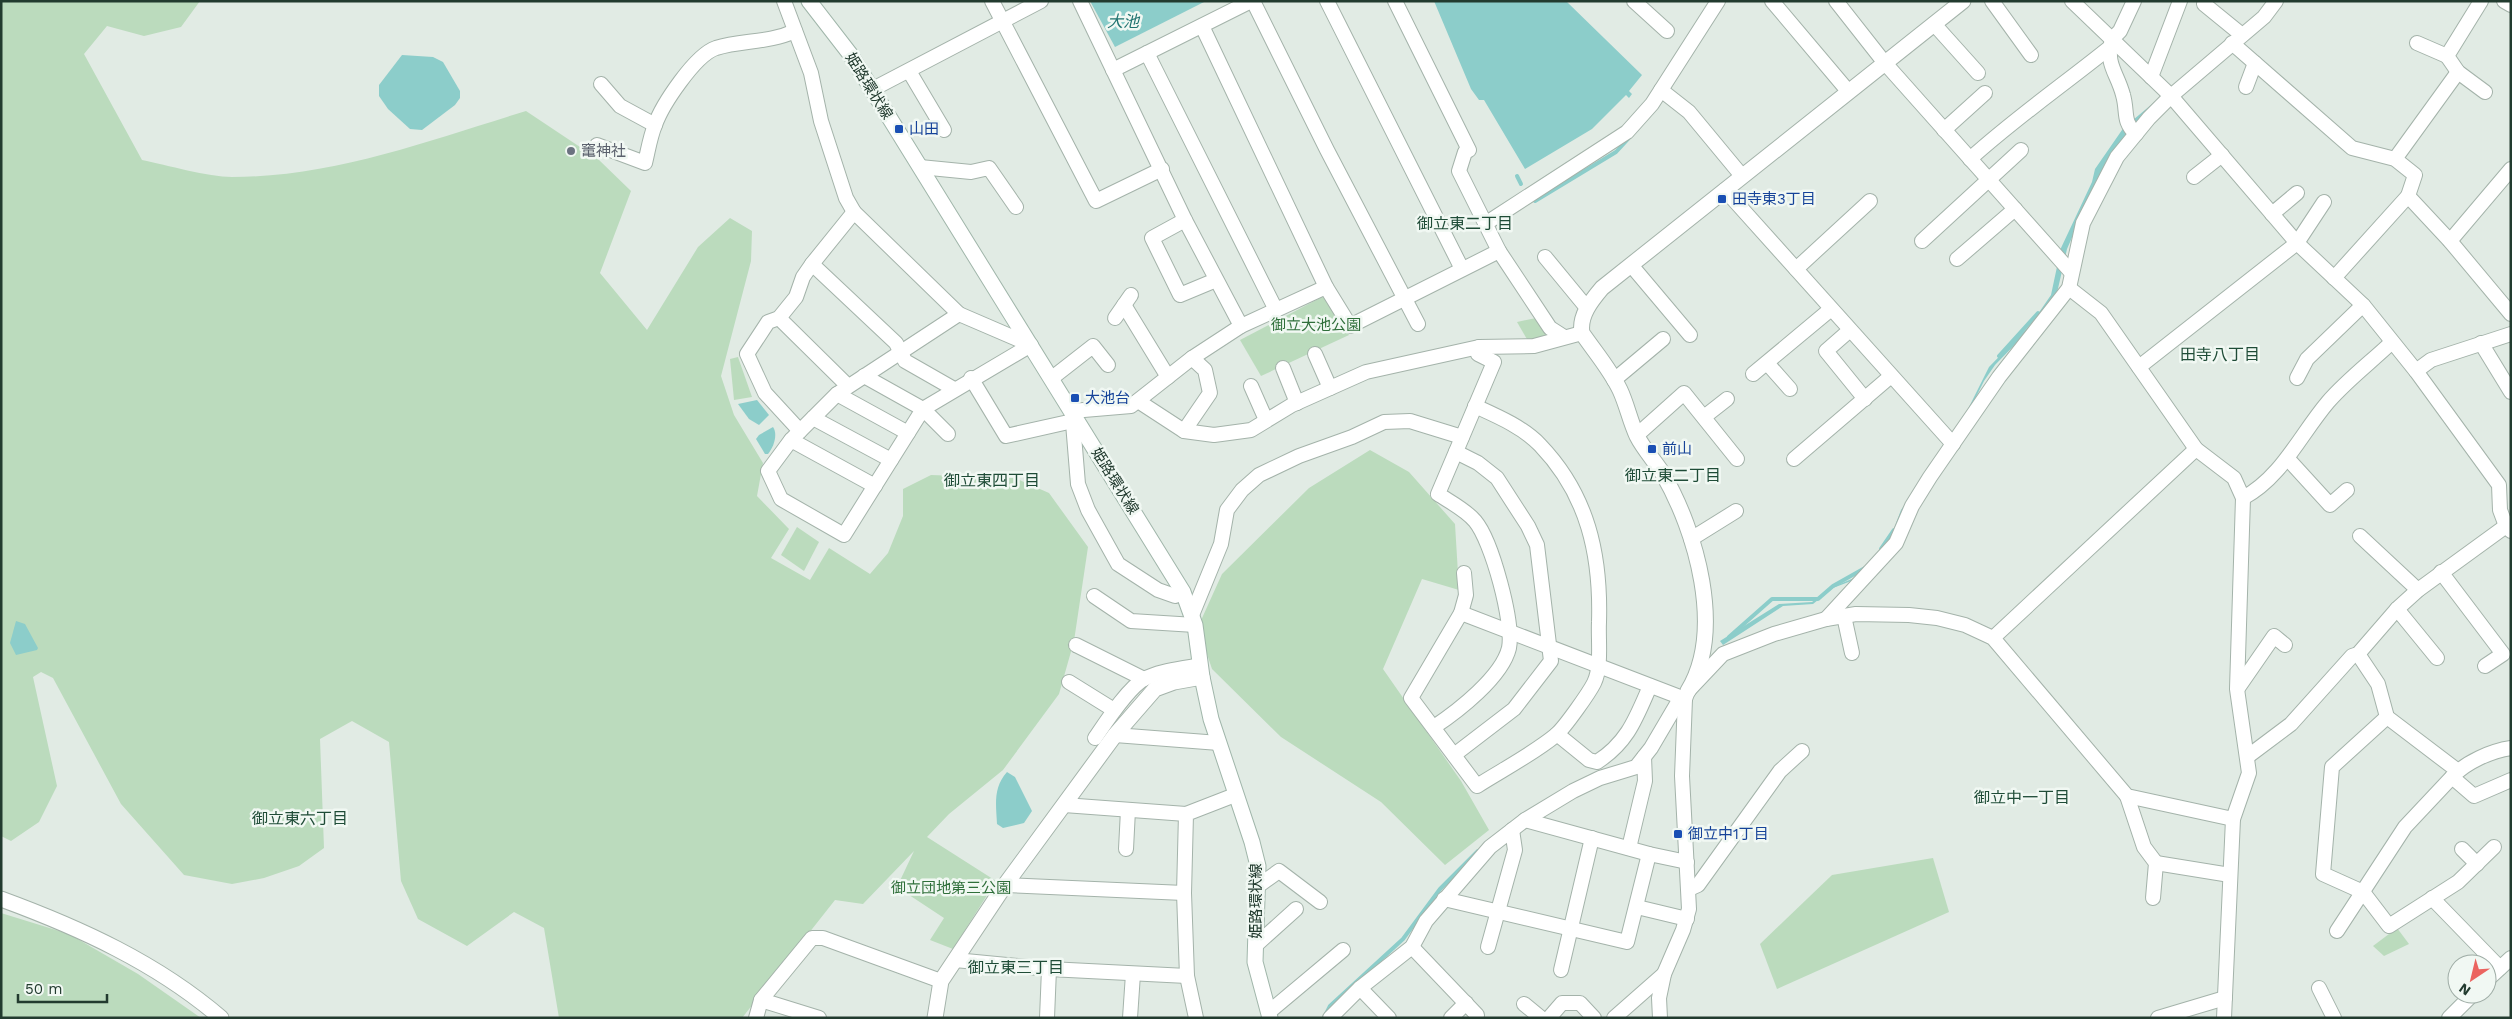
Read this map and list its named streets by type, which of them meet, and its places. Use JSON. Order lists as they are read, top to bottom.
{
  "streets": {
    "street": ["姫路環状線"]
  },
  "districts": [
    "御立東二丁目",
    "田寺八丁目",
    "御立東二丁目",
    "御立東四丁目",
    "御立中一丁目",
    "御立東六丁目",
    "御立東三丁目"
  ],
  "water": ["大池"],
  "parks": ["御立大池公園", "御立団地第三公園"],
  "places": {
    "transit": [
      "山田",
      "田寺東3丁目",
      "大池台",
      "前山",
      "御立中1丁目"
    ],
    "other": ["竃神社"]
  },
  "scale_bar": "50 m",
  "north": "bottom left"
}
